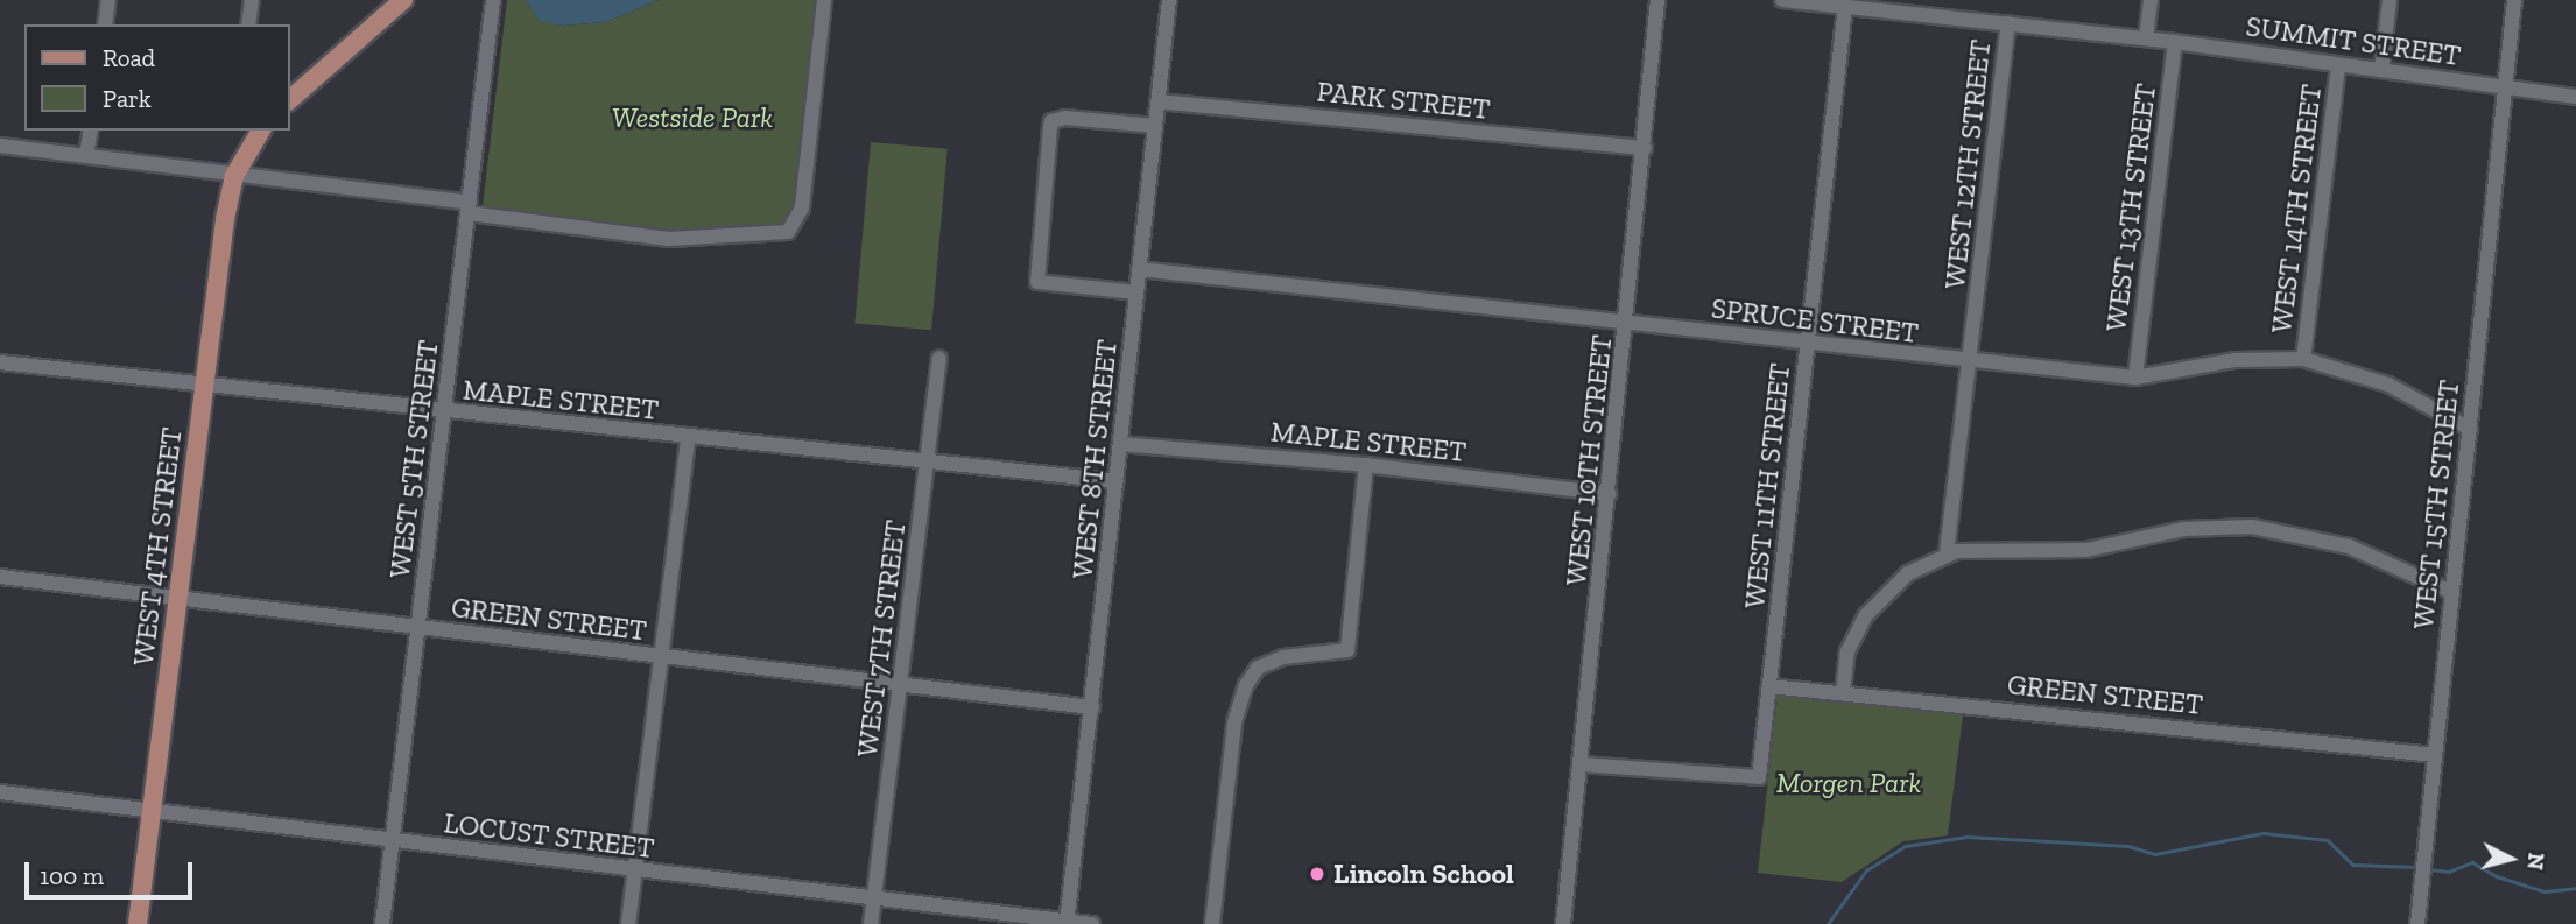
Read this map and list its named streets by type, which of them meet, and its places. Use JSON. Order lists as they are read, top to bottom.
{
  "streets": {
    "main road": ["WEST 4TH STREET"],
    "street": [
      "SUMMIT STREET",
      "PARK STREET",
      "WEST 12TH STREET",
      "WEST 13TH STREET",
      "WEST 14TH STREET",
      "SPRUCE STREET",
      "MAPLE STREET",
      "WEST 5TH STREET",
      "WEST 8TH STREET",
      "WEST 10TH STREET",
      "WEST 11TH STREET",
      "WEST 15TH STREET",
      "GREEN STREET",
      "WEST 7TH STREET",
      "LOCUST STREET"
    ]
  },
  "crossings": [
    ["SUMMIT STREET", "WEST 12TH STREET"],
    ["SUMMIT STREET", "WEST 13TH STREET"],
    ["SUMMIT STREET", "WEST 14TH STREET"],
    ["SUMMIT STREET", "WEST 11TH STREET"],
    ["SUMMIT STREET", "WEST 15TH STREET"],
    ["PARK STREET", "WEST 8TH STREET"],
    ["PARK STREET", "WEST 10TH STREET"],
    ["WEST 12TH STREET", "SPRUCE STREET"],
    ["WEST 13TH STREET", "SPRUCE STREET"],
    ["WEST 14TH STREET", "SPRUCE STREET"],
    ["SPRUCE STREET", "WEST 8TH STREET"],
    ["SPRUCE STREET", "WEST 10TH STREET"],
    ["SPRUCE STREET", "WEST 11TH STREET"],
    ["SPRUCE STREET", "WEST 15TH STREET"],
    ["MAPLE STREET", "WEST 5TH STREET"],
    ["MAPLE STREET", "WEST 8TH STREET"],
    ["MAPLE STREET", "WEST 10TH STREET"],
    ["MAPLE STREET", "WEST 4TH STREET"],
    ["MAPLE STREET", "WEST 7TH STREET"],
    ["WEST 5TH STREET", "GREEN STREET"],
    ["WEST 5TH STREET", "LOCUST STREET"],
    ["WEST 8TH STREET", "GREEN STREET"],
    ["WEST 8TH STREET", "LOCUST STREET"],
    ["WEST 10TH STREET", "WEST 11TH STREET"],
    ["WEST 11TH STREET", "GREEN STREET"],
    ["WEST 15TH STREET", "GREEN STREET"],
    ["WEST 4TH STREET", "GREEN STREET"],
    ["WEST 4TH STREET", "LOCUST STREET"],
    ["GREEN STREET", "WEST 7TH STREET"],
    ["WEST 7TH STREET", "LOCUST STREET"]
  ],
  "parks": ["Westside Park", "Morgen Park"],
  "places": ["Lincoln School"],
  "legend": ["Road", "Park"],
  "scale_bar": "100 m",
  "north": "right"
}
